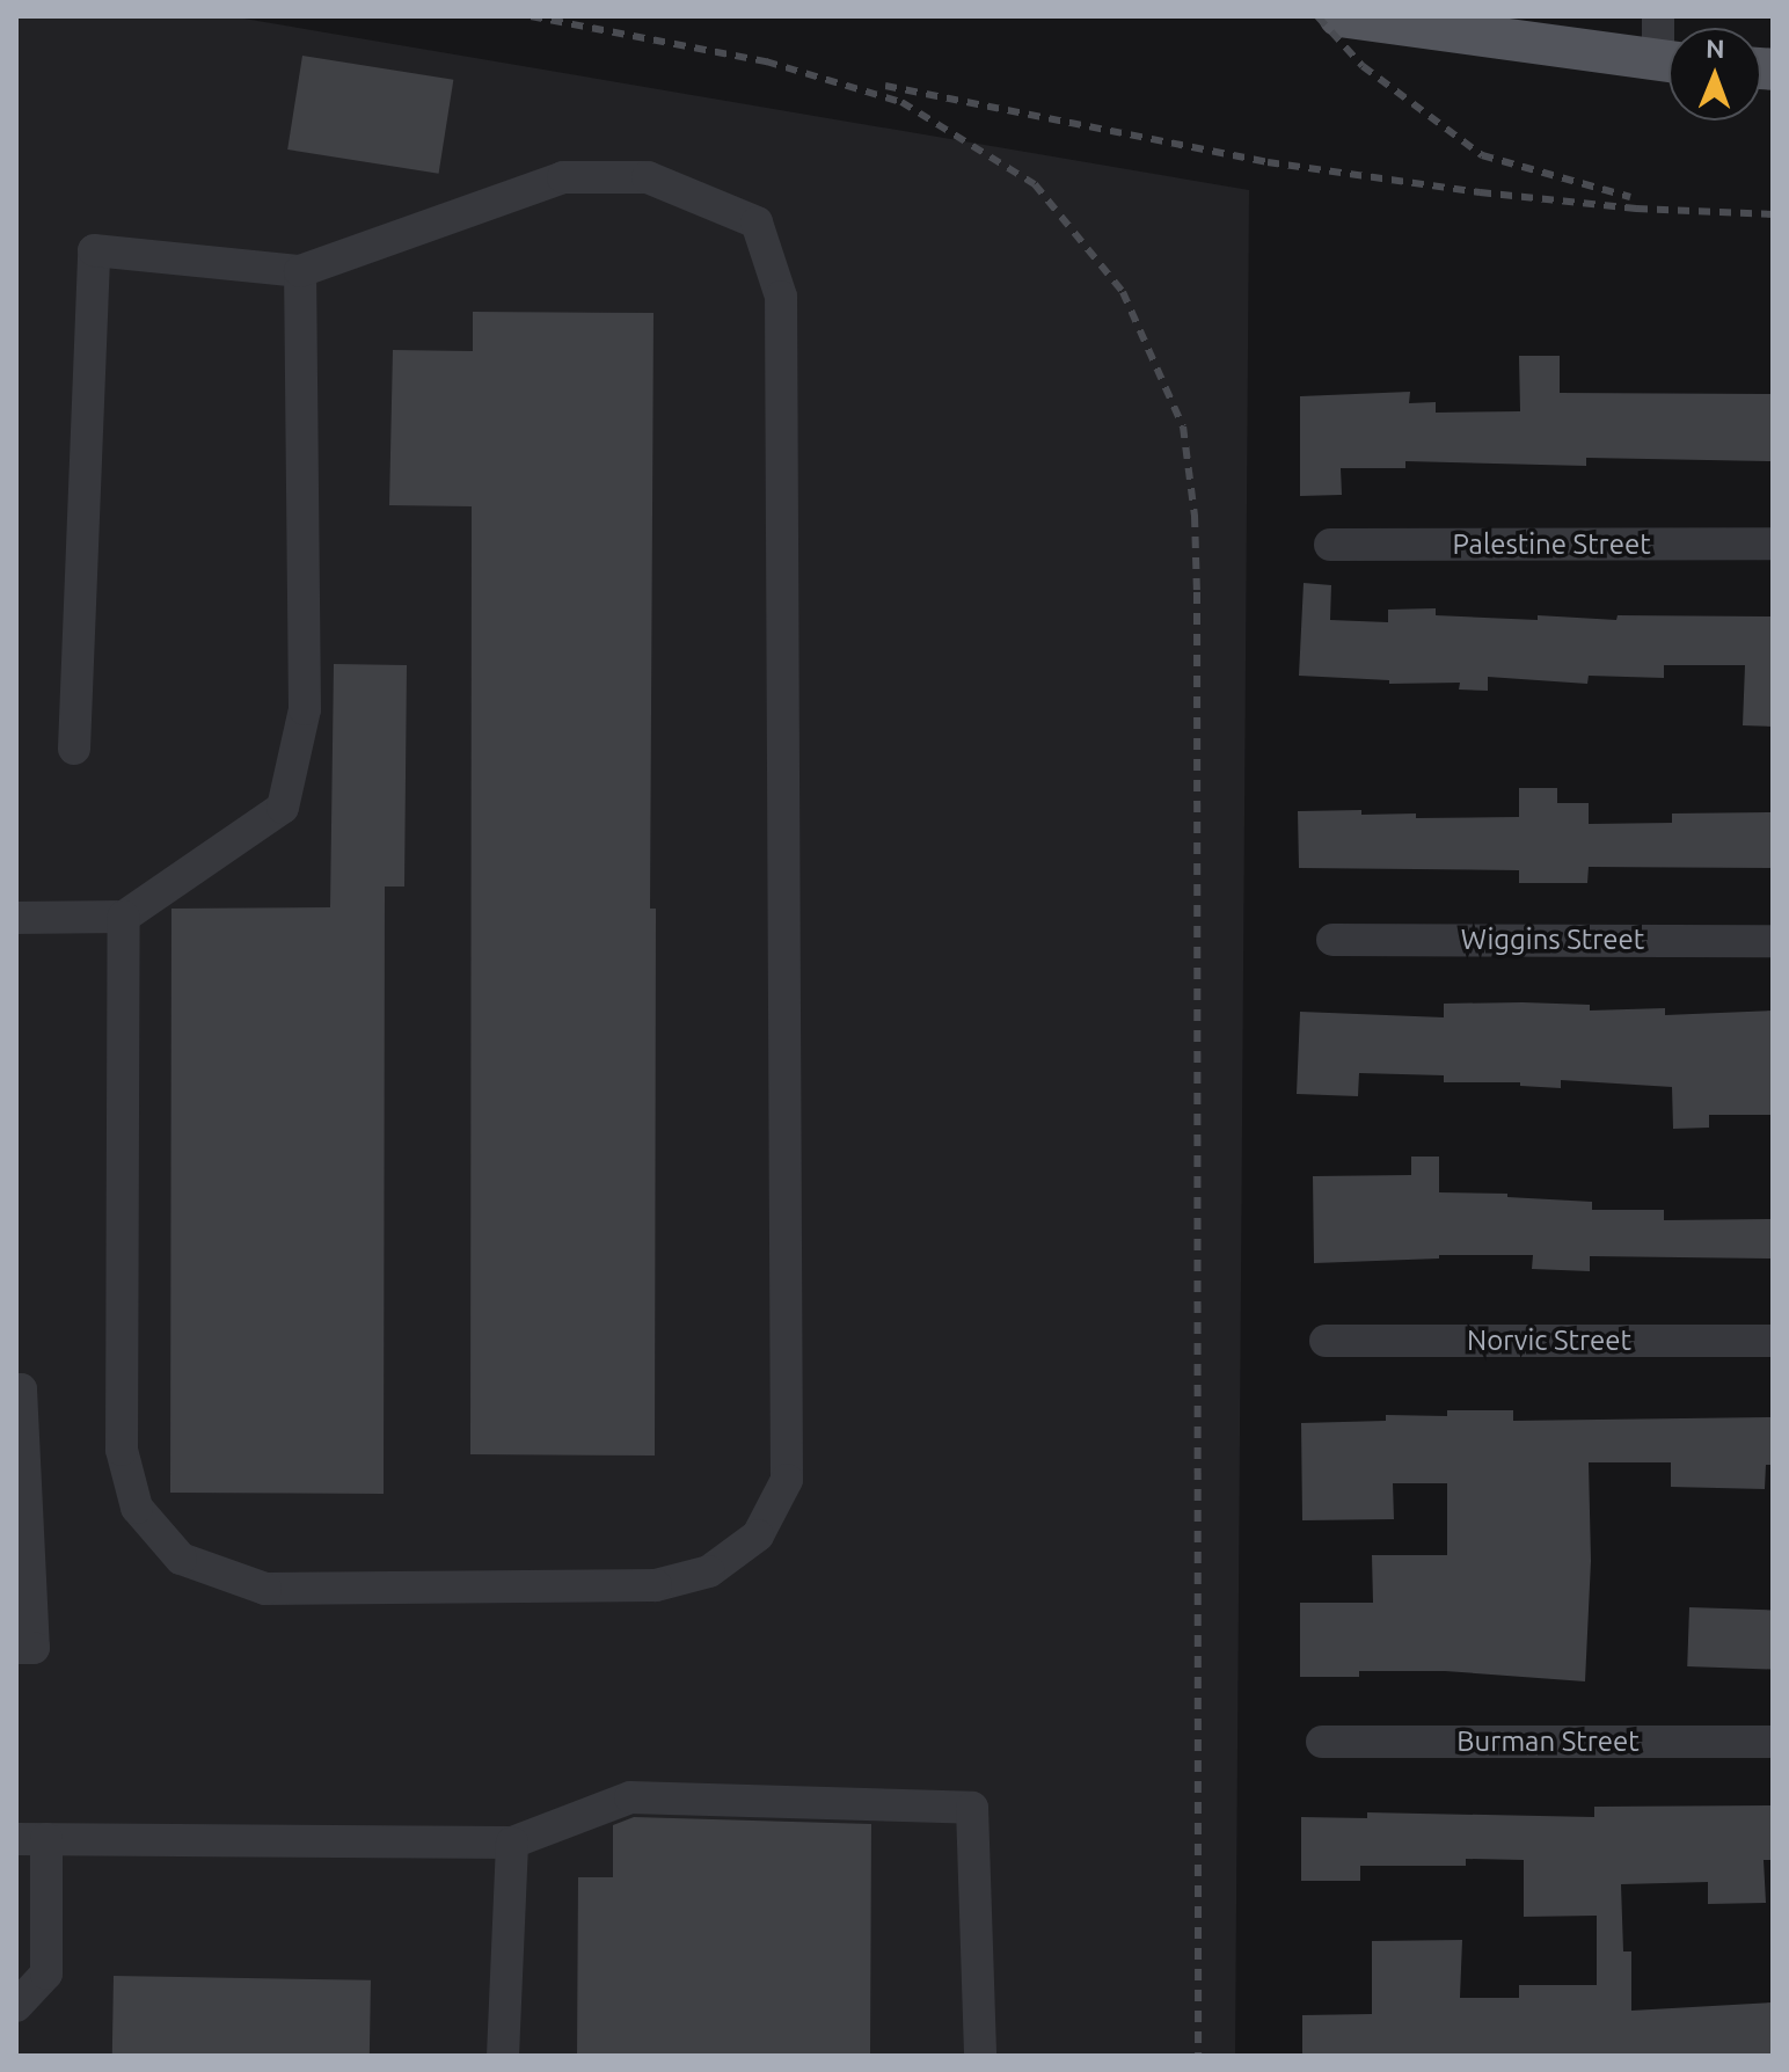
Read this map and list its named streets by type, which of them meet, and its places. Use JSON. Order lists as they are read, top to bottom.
{
  "streets": {
    "street": [
      "Palestine Street",
      "Wiggins Street",
      "Norvic Street",
      "Burman Street"
    ]
  },
  "north": "top"
}
